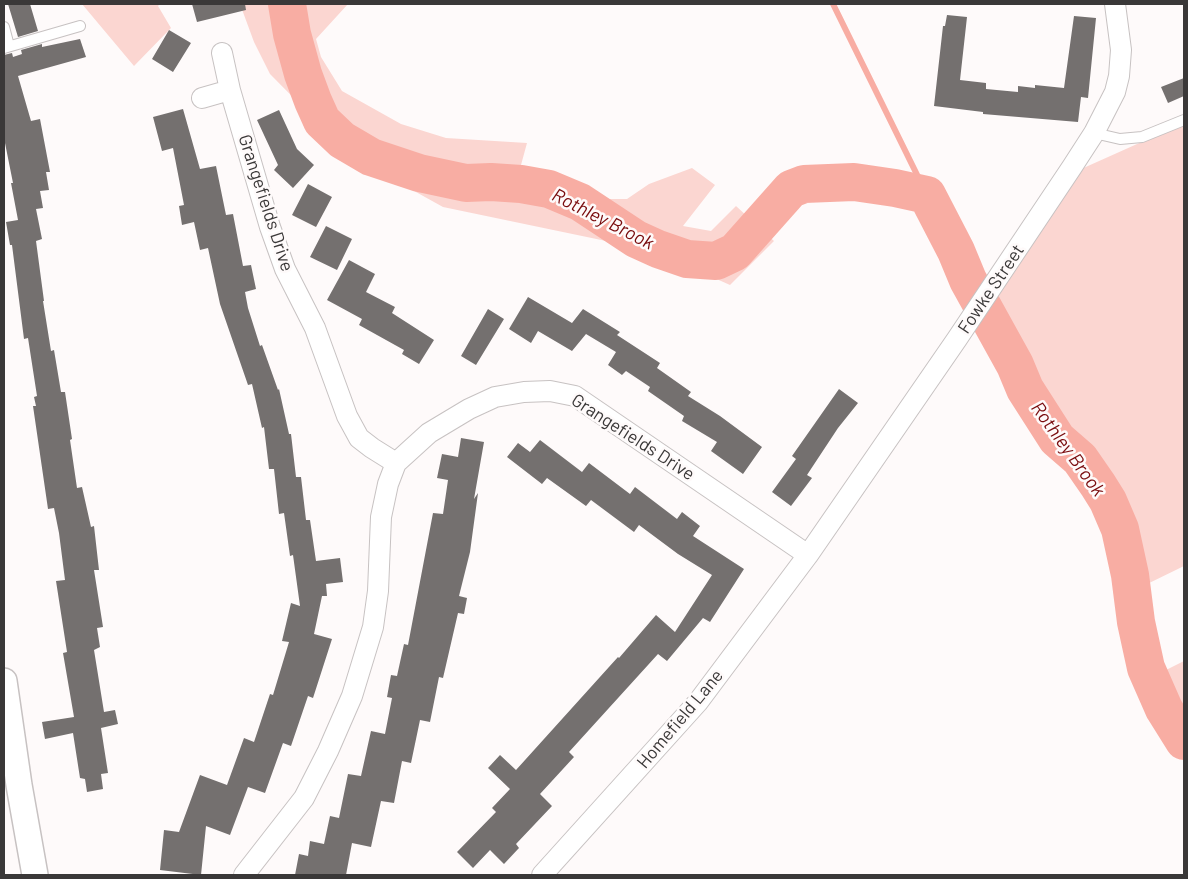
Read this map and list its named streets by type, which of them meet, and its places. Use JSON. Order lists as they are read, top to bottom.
{
  "streets": {
    "street": ["Grangefields Drive", "Fowke Street", "Homefield Lane"]
  },
  "crossings": [
    ["Grangefields Drive", "Fowke Street"],
    ["Grangefields Drive", "Homefield Lane"],
    ["Fowke Street", "Homefield Lane"]
  ],
  "water": ["Rothley Brook"]
}
